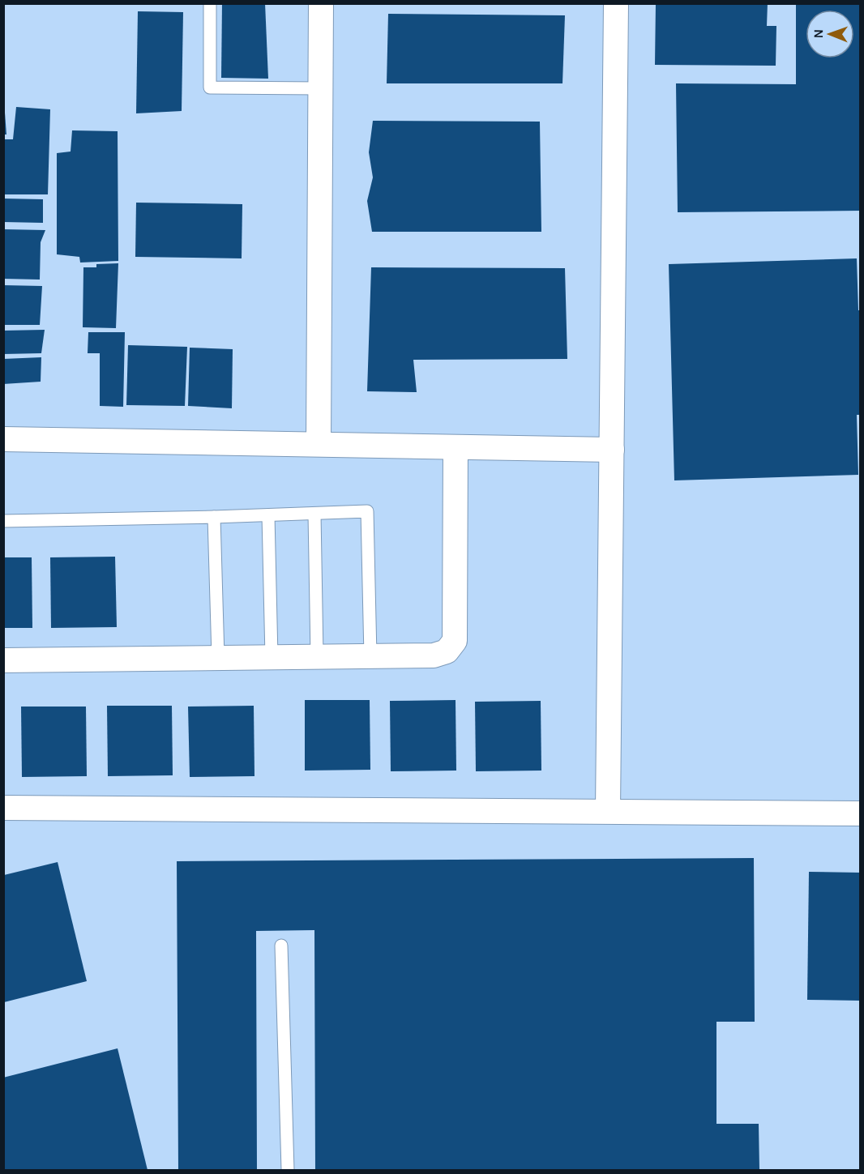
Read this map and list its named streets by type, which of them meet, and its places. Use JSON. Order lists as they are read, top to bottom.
{
  "north": "left"
}
